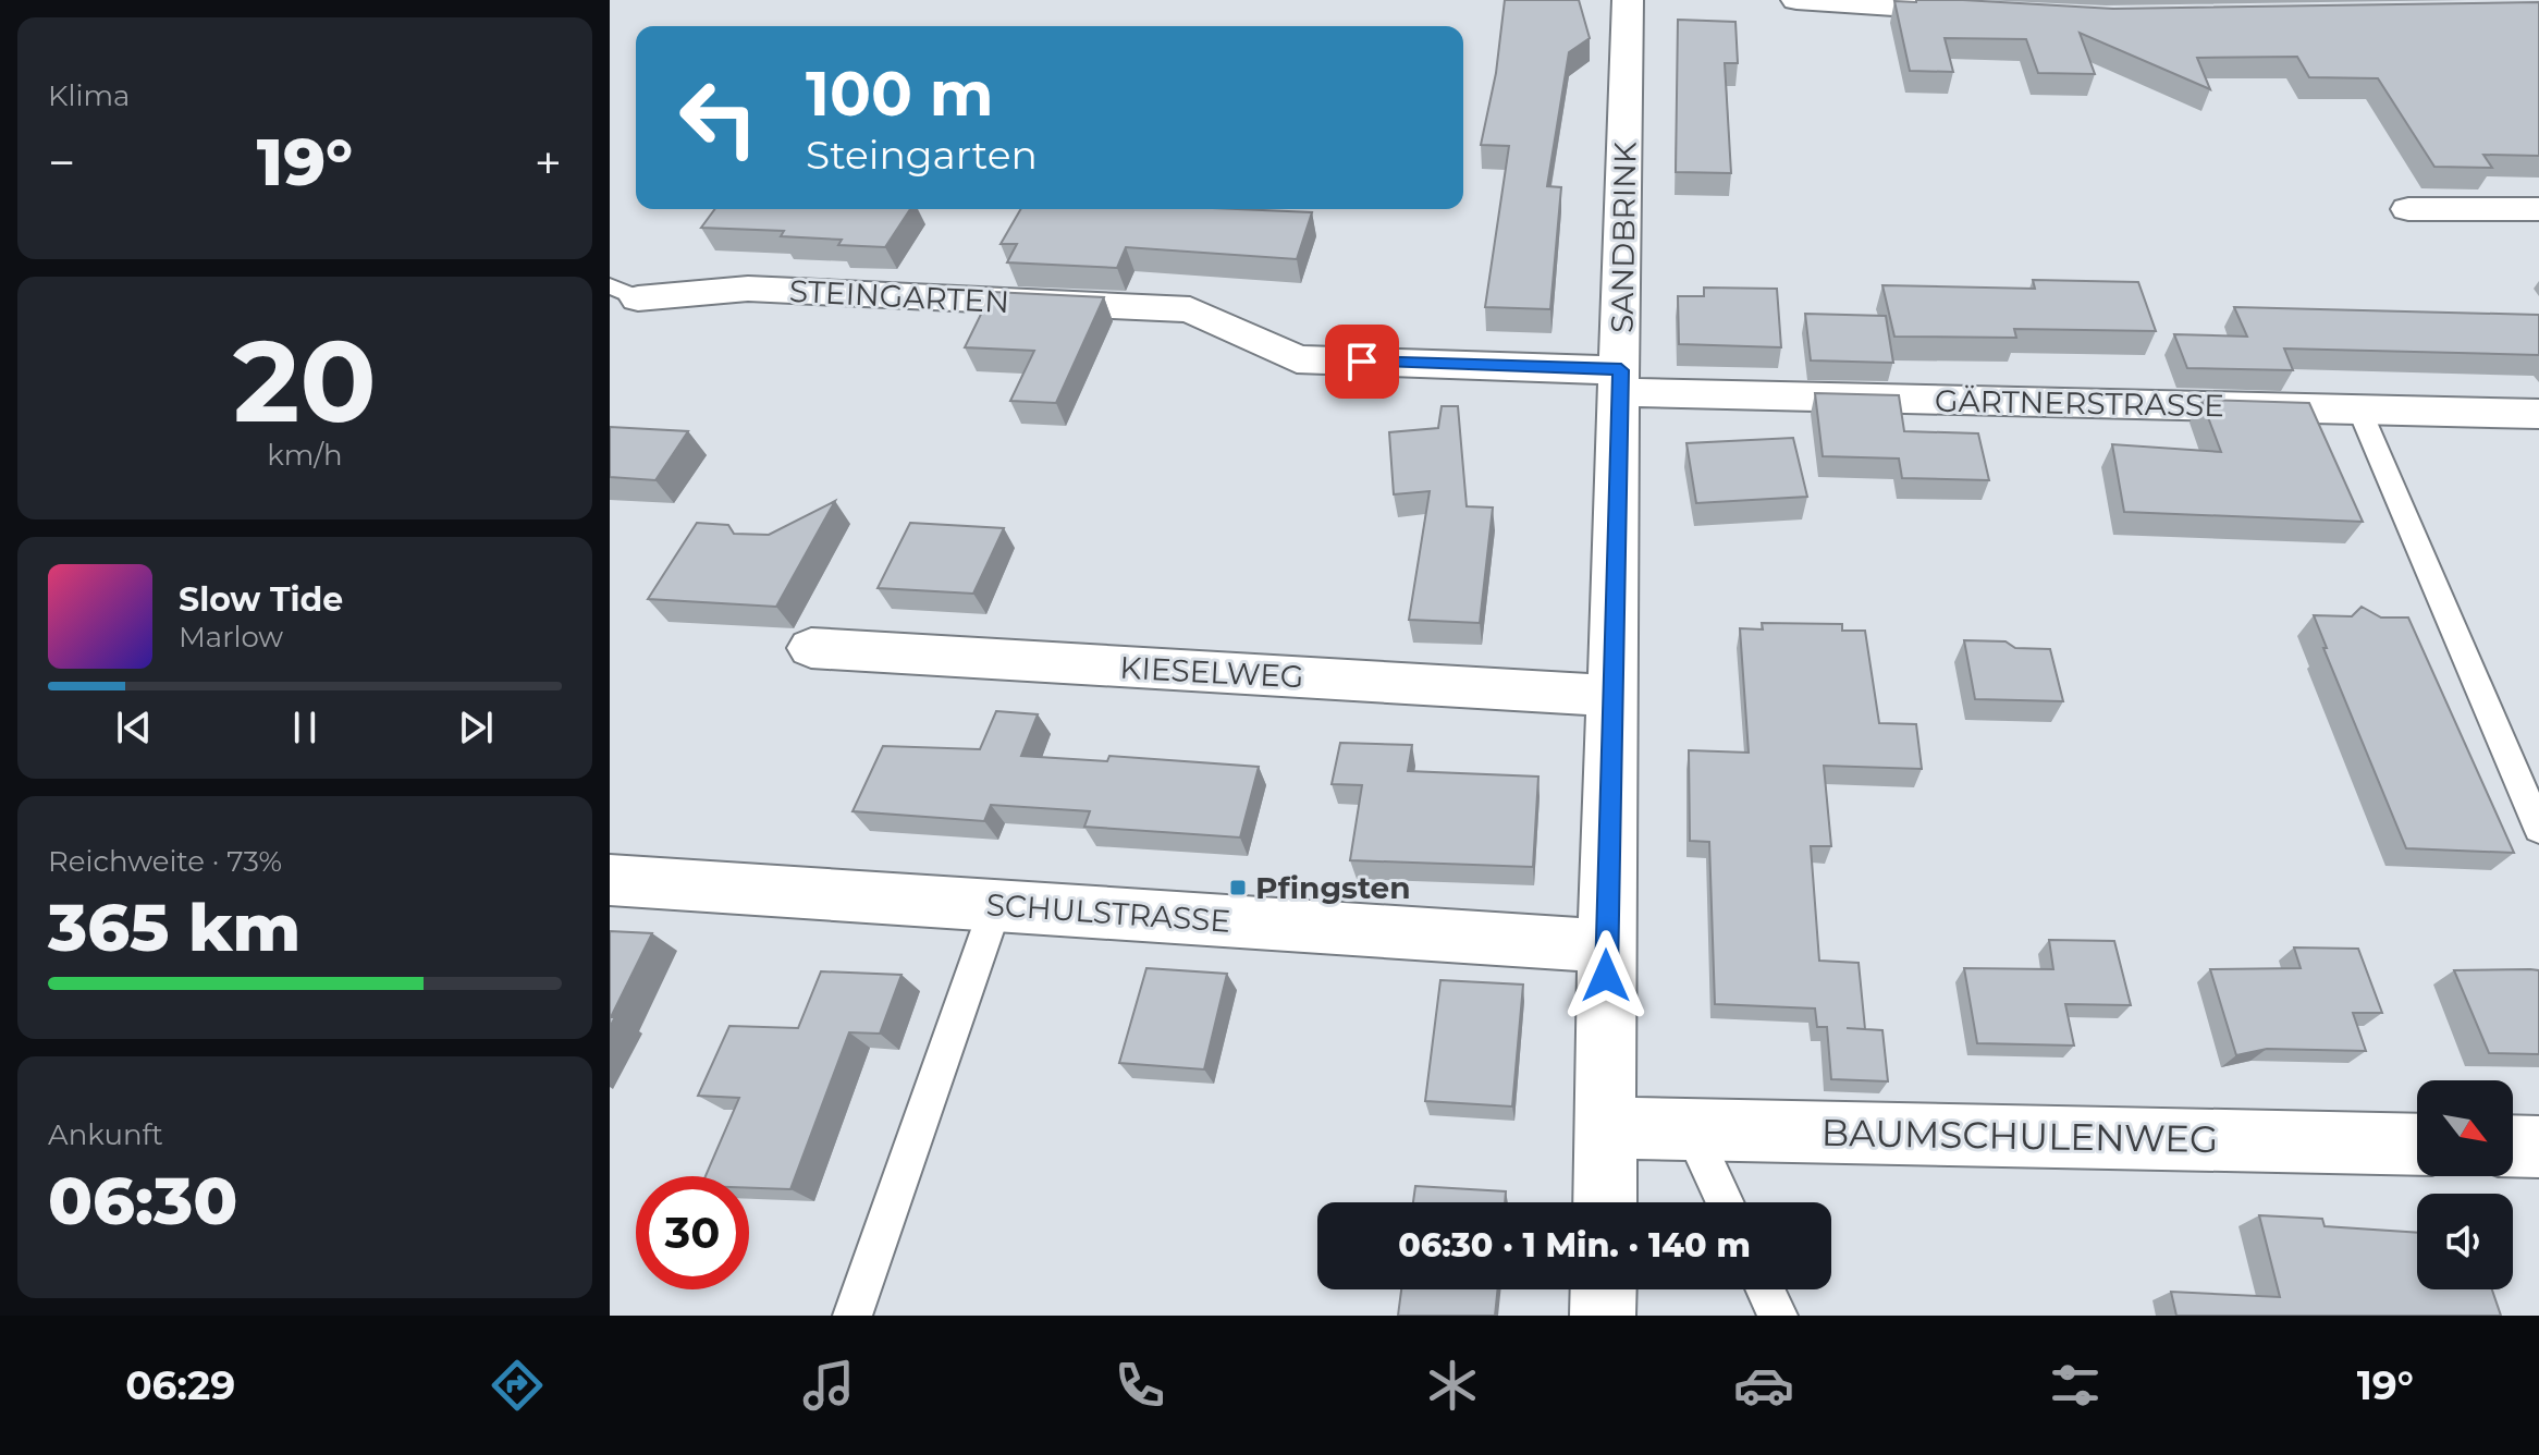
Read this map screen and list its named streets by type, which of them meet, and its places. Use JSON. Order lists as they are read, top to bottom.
{
  "streets": {
    "street": [
      "SANDBRINK",
      "STEINGARTEN",
      "GÄRTNERSTRASSE",
      "KIESELWEG",
      "SCHULSTRASSE",
      "BAUMSCHULENWEG"
    ]
  },
  "crossings": [
    ["SANDBRINK", "STEINGARTEN"],
    ["SANDBRINK", "GÄRTNERSTRASSE"],
    ["SANDBRINK", "KIESELWEG"],
    ["SANDBRINK", "SCHULSTRASSE"],
    ["SANDBRINK", "BAUMSCHULENWEG"],
    ["STEINGARTEN", "GÄRTNERSTRASSE"]
  ],
  "places": {
    "transit": ["Pfingsten"]
  },
  "north": "bottom right",
  "page": {
    "tile": [
      "Klima",
      ["20", "km/h"],
      ["Reichweite · 73%", "365 km"],
      ["Ankunft", "06:30"]
    ],
    "turn": ["100 m", "Steingarten"],
    "heat": ["−", "19°", "+"],
    "song": ["Slow Tide", "Marlow"],
    "limit": "30",
    "trip": "06:30 · 1 Min. · 140 m",
    "tabs": ["06:29", "19°"]
  }
}
